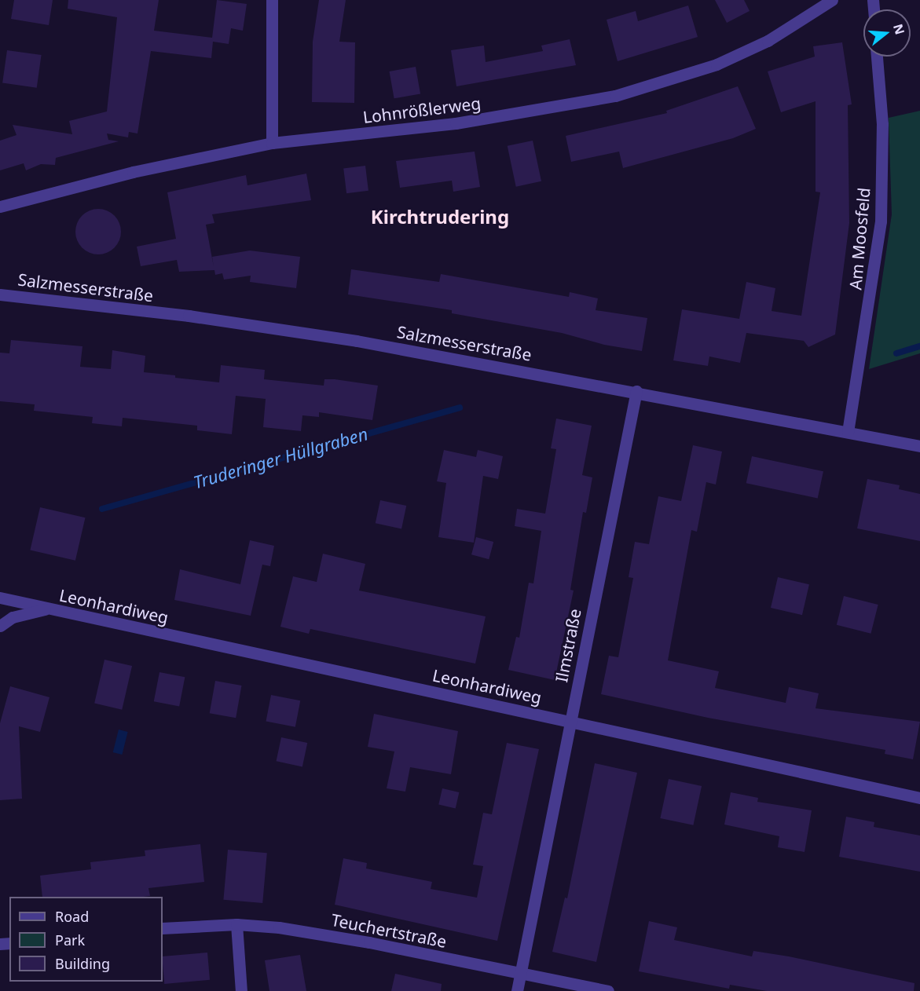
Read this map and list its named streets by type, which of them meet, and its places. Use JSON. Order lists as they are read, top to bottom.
{
  "streets": {
    "street": [
      "Lohnrößlerweg",
      "Am Moosfeld",
      "Salzmesserstraße",
      "Leonhardiweg",
      "Ilmstraße",
      "Teuchertstraße"
    ]
  },
  "crossings": [
    ["Am Moosfeld", "Salzmesserstraße"],
    ["Salzmesserstraße", "Ilmstraße"],
    ["Leonhardiweg", "Ilmstraße"],
    ["Ilmstraße", "Teuchertstraße"]
  ],
  "districts": ["Kirchtrudering"],
  "water": ["Truderinger Hüllgraben"],
  "legend": ["Road", "Park", "Building"],
  "north": "right"
}
